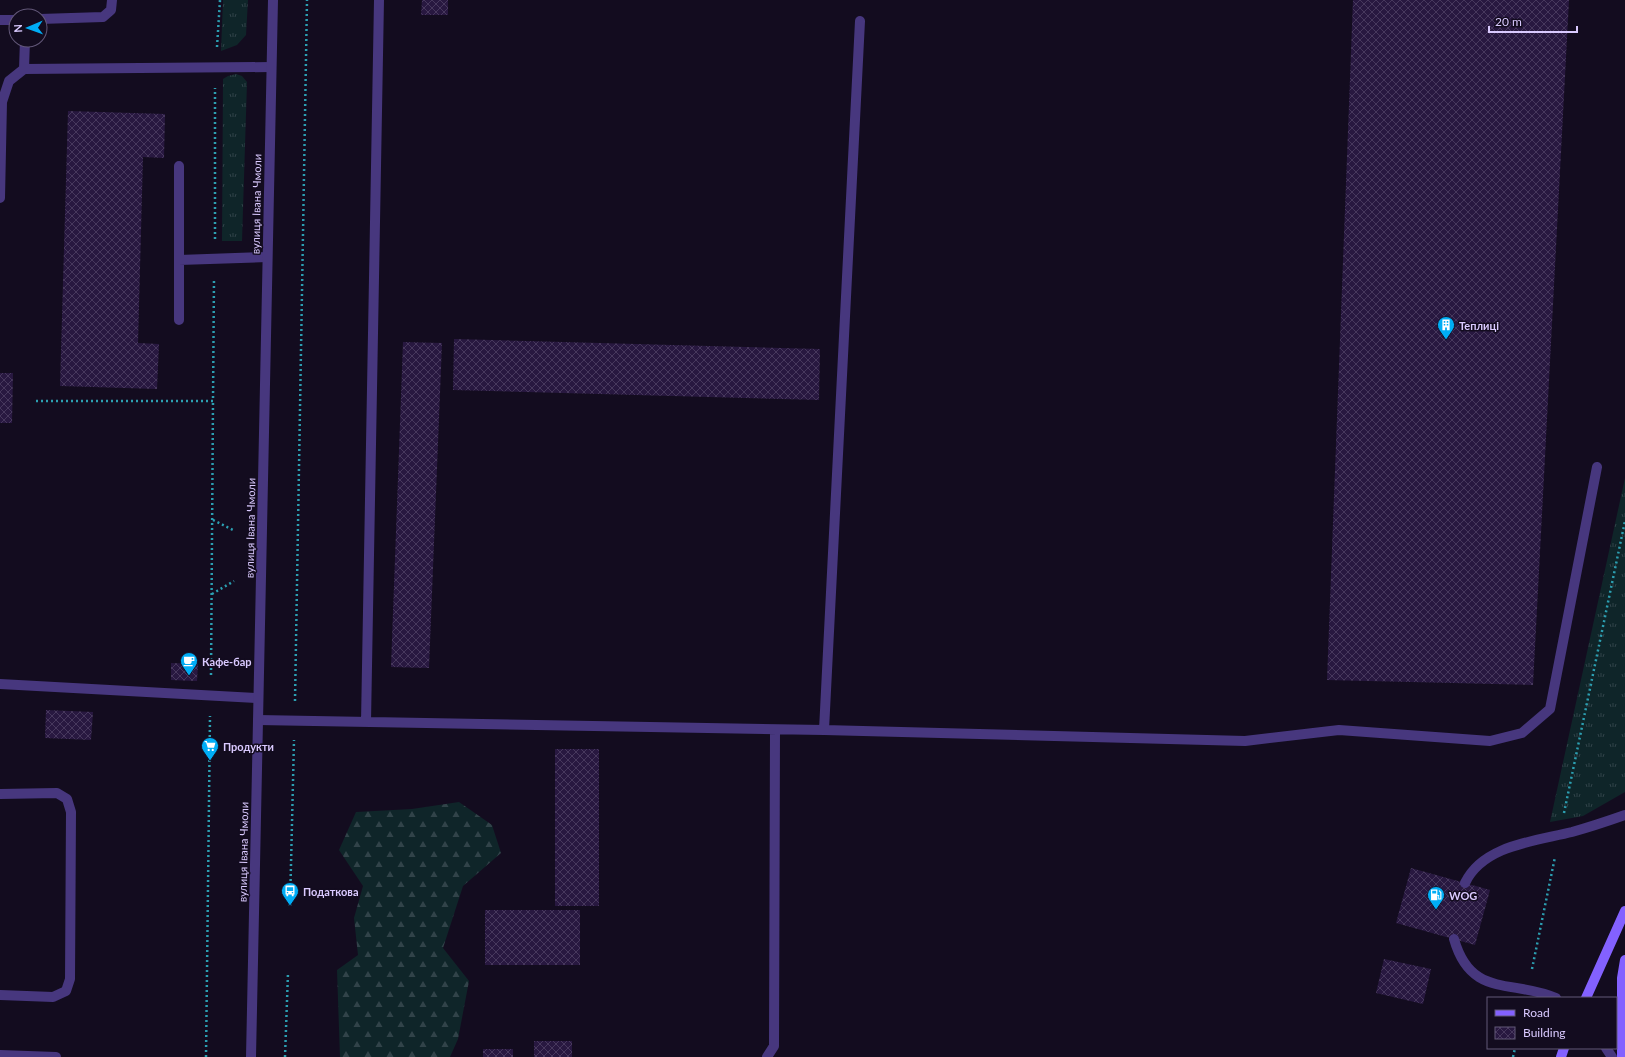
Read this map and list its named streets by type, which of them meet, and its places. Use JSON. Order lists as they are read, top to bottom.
{
  "streets": {
    "street": ["вулиця Івана Чмоли"]
  },
  "places": {
    "building": ["Теплиці"],
    "cafe": ["Кафе-бар"],
    "supermarket": ["Продукти"],
    "bus stop": ["Податкова"],
    "fuel station": ["WOG"]
  },
  "legend": ["Road", "Building"],
  "scale_bar": "20 m",
  "north": "left"
}
